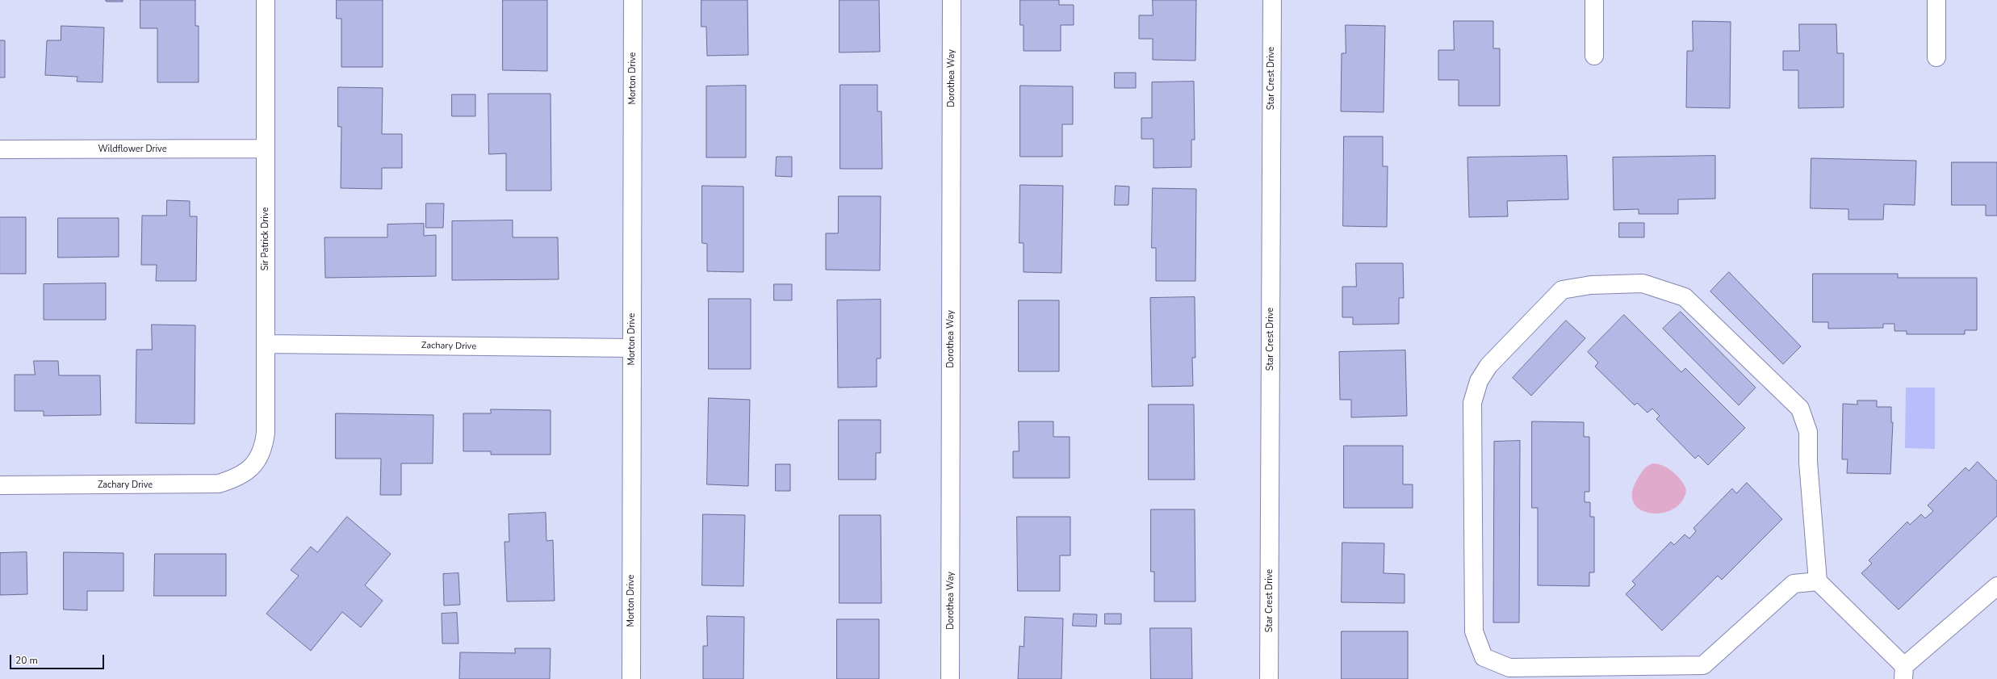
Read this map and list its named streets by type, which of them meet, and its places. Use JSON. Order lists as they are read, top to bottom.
{
  "streets": {
    "street": [
      "Morton Drive",
      "Dorothea Way",
      "Star Crest Drive",
      "Wildflower Drive",
      "Sir Patrick Drive",
      "Zachary Drive"
    ]
  },
  "crossings": [
    ["Morton Drive", "Zachary Drive"],
    ["Wildflower Drive", "Sir Patrick Drive"],
    ["Sir Patrick Drive", "Zachary Drive"]
  ],
  "scale_bar": "20 m"
}
